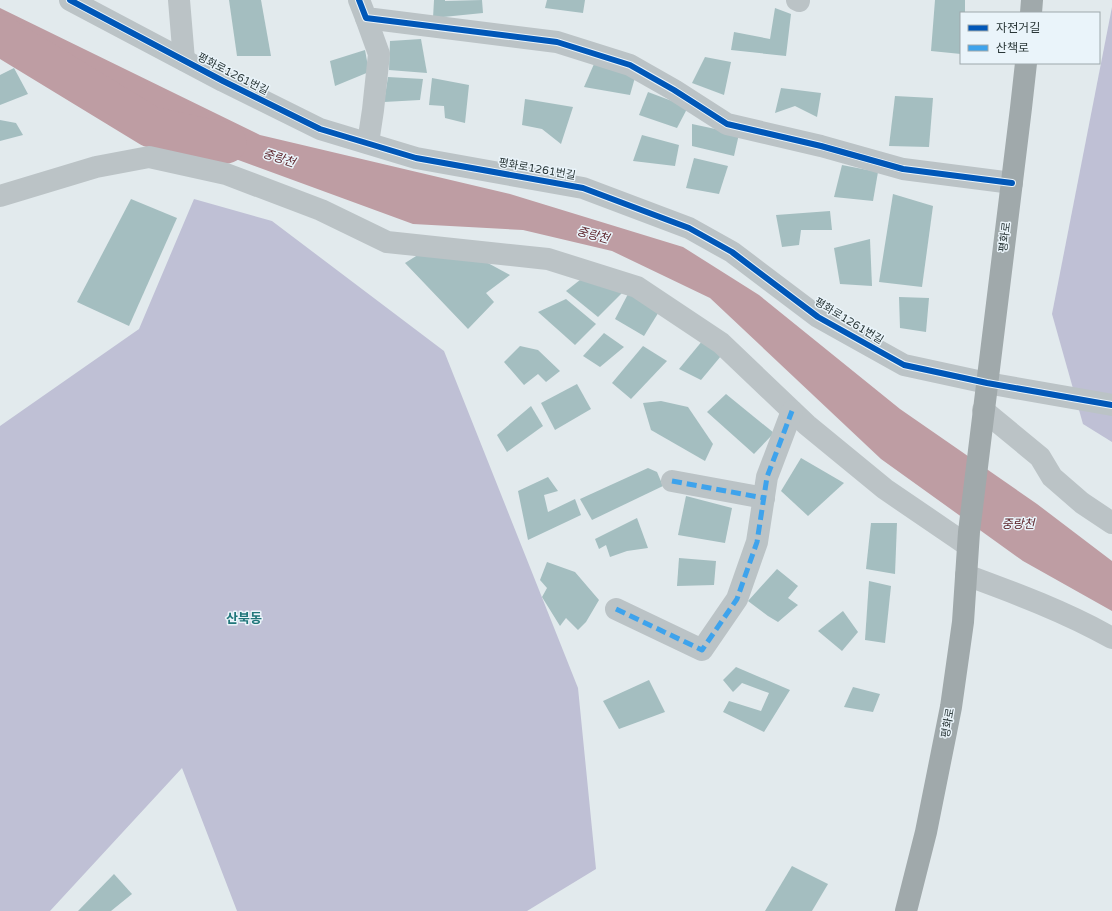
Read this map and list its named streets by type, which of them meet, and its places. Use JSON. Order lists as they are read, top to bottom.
{
  "streets": {
    "main road": ["평화로"],
    "street": ["평화로1261번길"]
  },
  "crossings": [
    ["평화로1261번길", "평화로"]
  ],
  "districts": ["산북동"],
  "water": ["중랑천"],
  "legend": ["자전거길", "산책로"]
}
